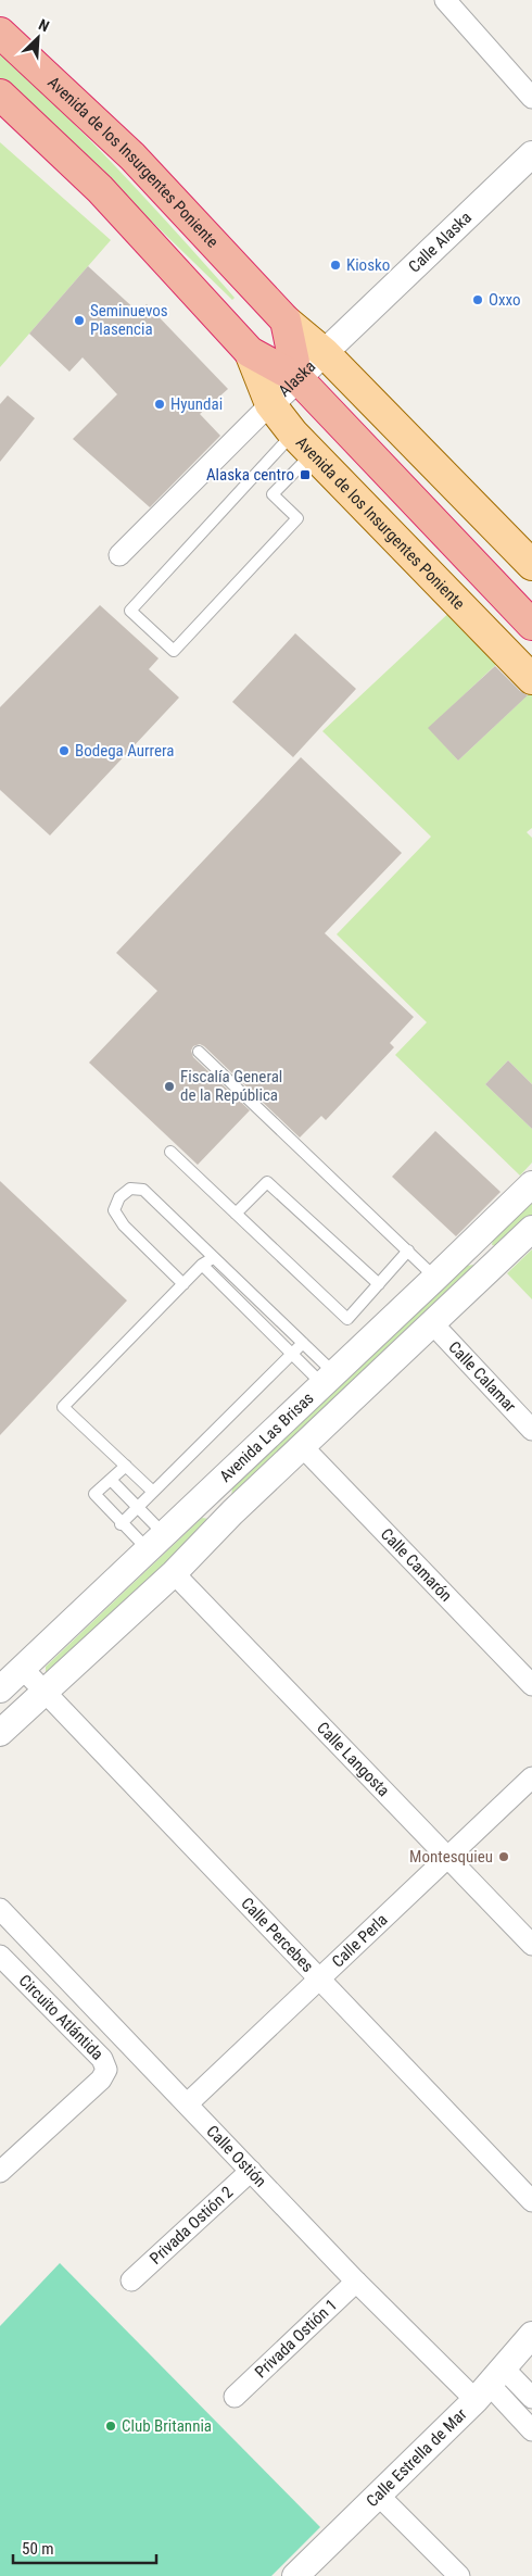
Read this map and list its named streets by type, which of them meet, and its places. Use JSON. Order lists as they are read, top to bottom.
{
  "streets": {
    "highway": ["Avenida de los Insurgentes Poniente"],
    "street": [
      "Calle Alaska",
      "Alaska",
      "Calle Calamar",
      "Avenida Las Brisas",
      "Calle Camarón",
      "Calle Langosta",
      "Calle Percebes",
      "Calle Perla",
      "Circuito Atlántida",
      "Calle Ostión",
      "Privada Ostión 2",
      "Privada Ostión 1",
      "Calle Estrella de Mar"
    ]
  },
  "crossings": [
    ["Avenida de los Insurgentes Poniente", "Calle Alaska"],
    ["Avenida de los Insurgentes Poniente", "Alaska"],
    ["Calle Alaska", "Alaska"],
    ["Calle Calamar", "Avenida Las Brisas"],
    ["Avenida Las Brisas", "Calle Camarón"],
    ["Avenida Las Brisas", "Calle Langosta"],
    ["Avenida Las Brisas", "Calle Percebes"],
    ["Calle Langosta", "Calle Perla"],
    ["Calle Percebes", "Calle Perla"],
    ["Calle Perla", "Calle Ostión"],
    ["Calle Ostión", "Privada Ostión 2"],
    ["Calle Ostión", "Privada Ostión 1"],
    ["Calle Ostión", "Calle Estrella de Mar"]
  ],
  "places": {
    "other": [
      "Kiosko",
      "Oxxo",
      "Seminuevos Plasencia",
      "Hyundai",
      "Bodega Aurrera",
      "Fiscalía General de la República",
      "Montesquieu",
      "Club Britannia"
    ],
    "transit": ["Alaska centro"]
  },
  "scale_bar": "50 m",
  "north": "top right"
}
